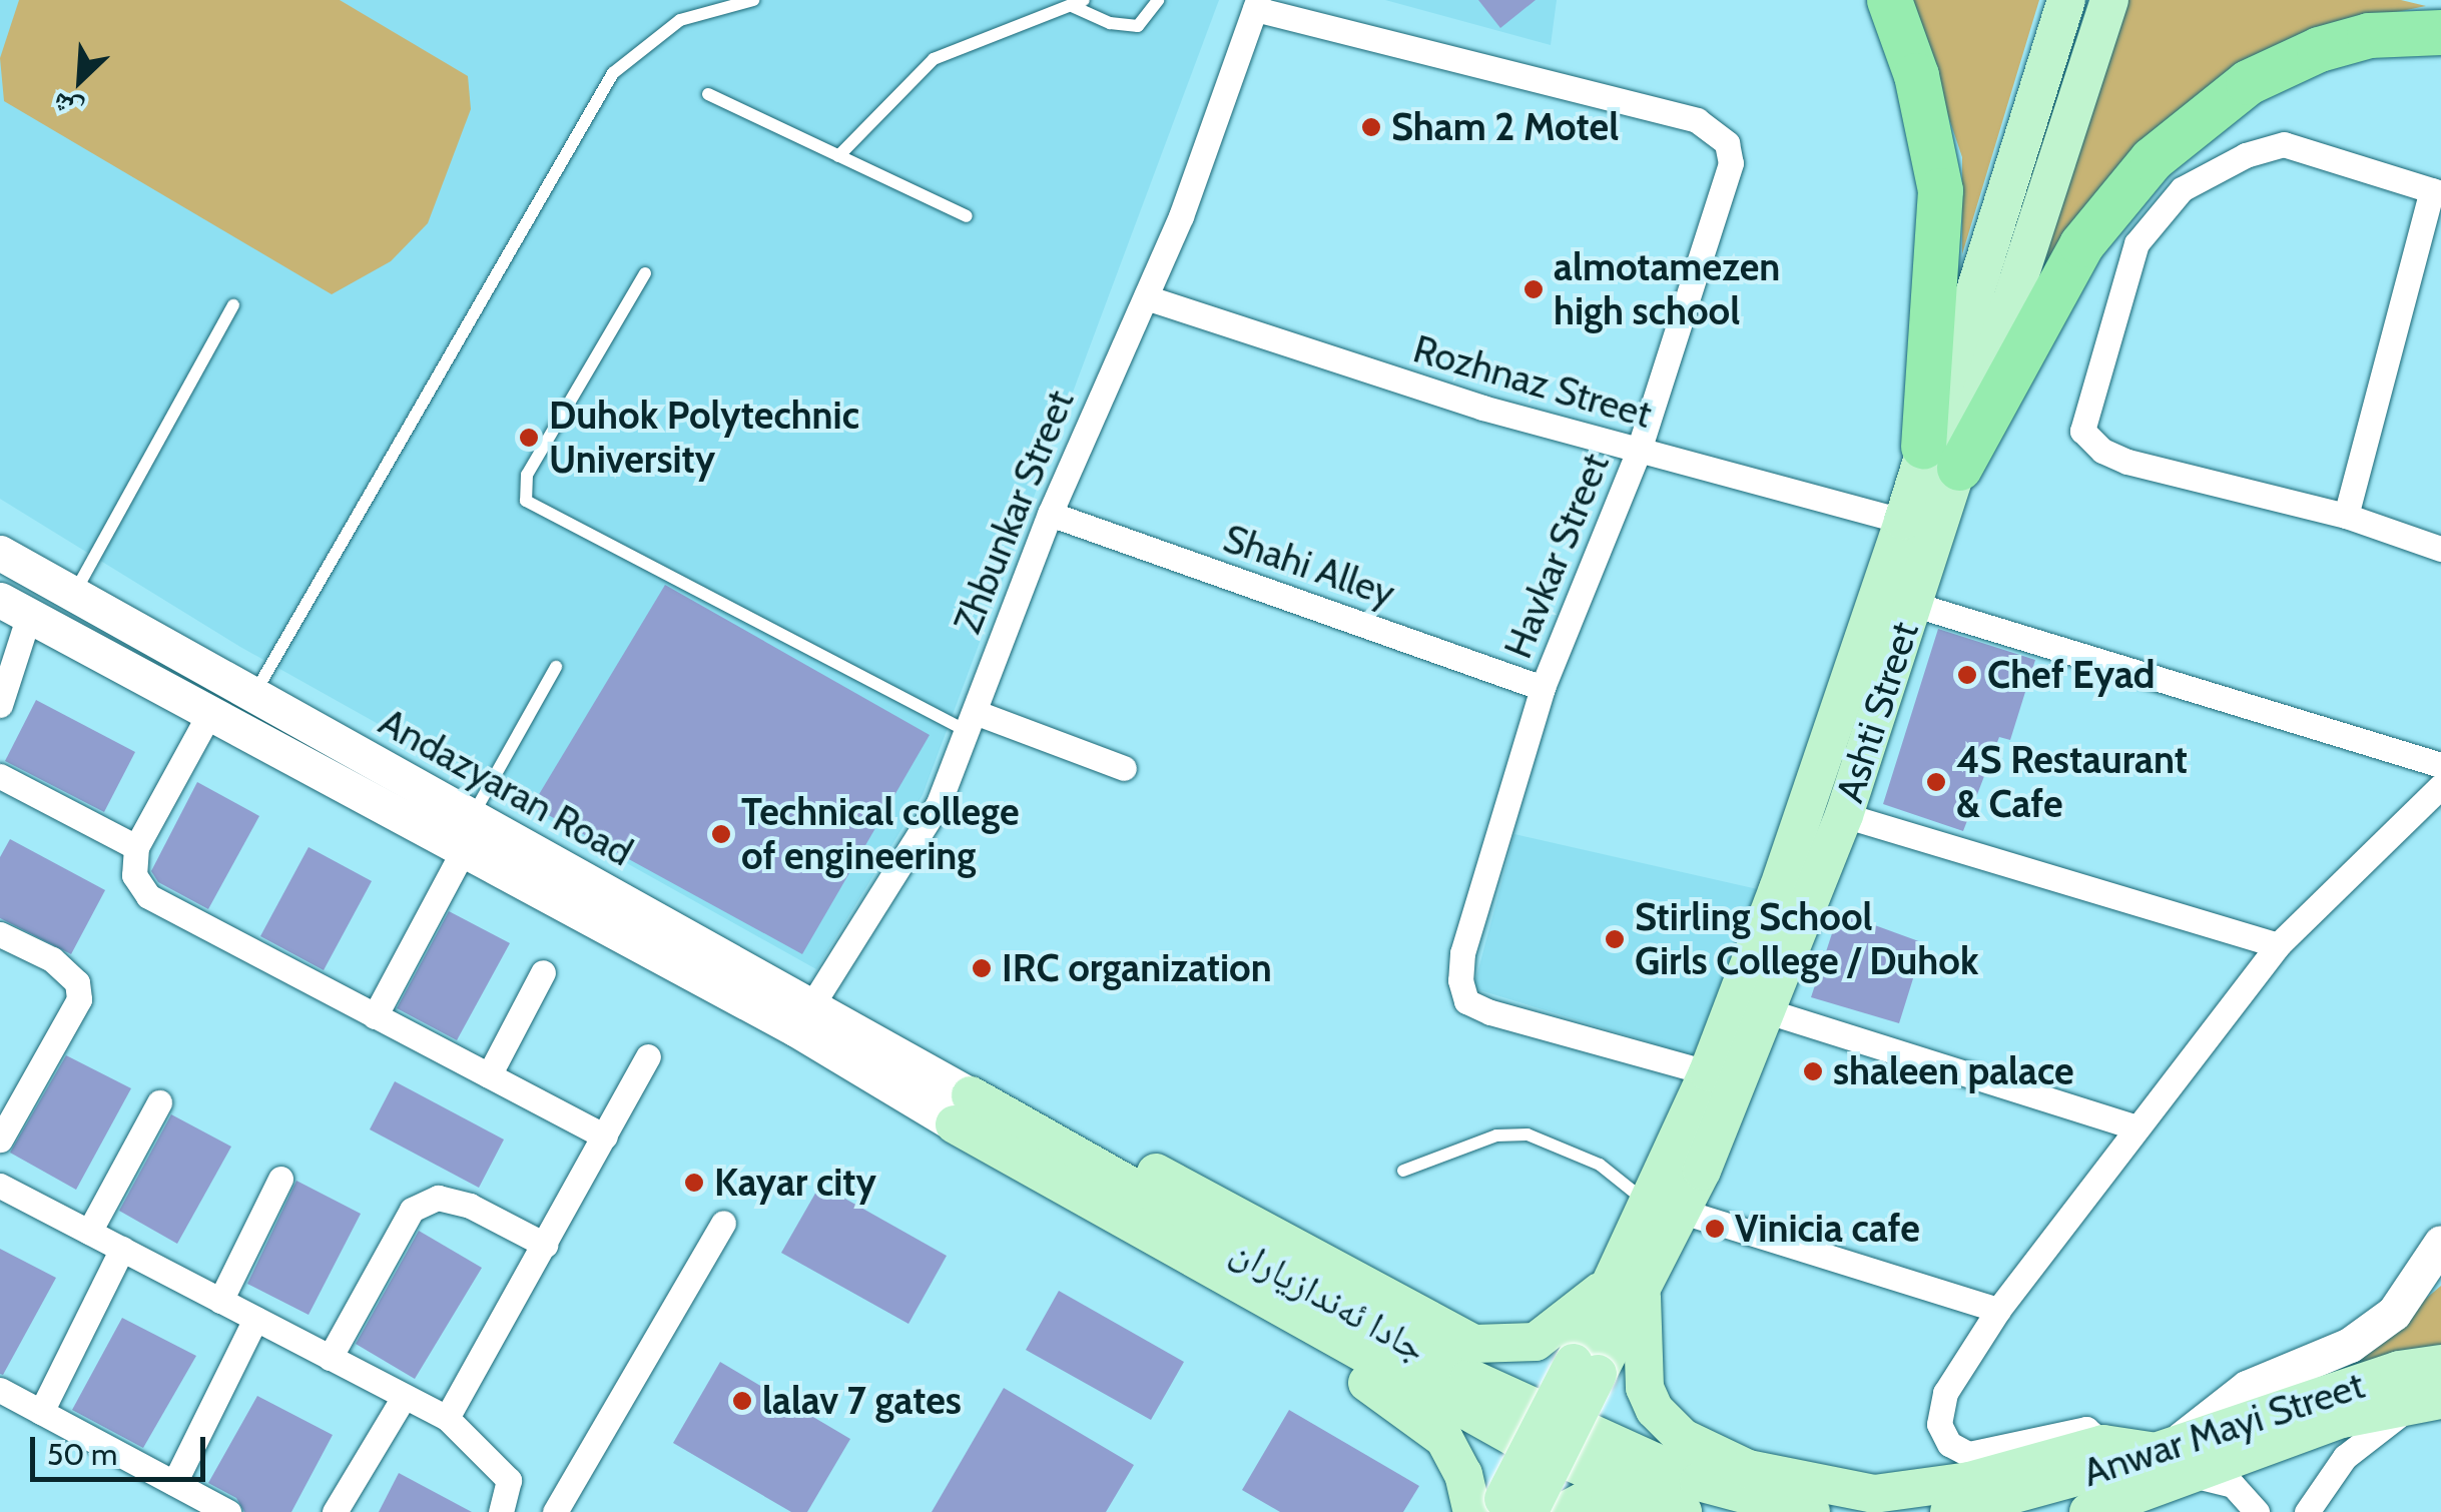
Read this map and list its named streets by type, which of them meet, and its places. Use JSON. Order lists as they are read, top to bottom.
{
  "streets": {
    "main road": [
      "Ashti Street",
      "Andazyaran Road",
      "جادا ئەندازیاران",
      "Anwar Mayi Street"
    ],
    "street": [
      "Rozhnaz Street",
      "Zhbunkar Street",
      "Havkar Street",
      "Shahi Alley"
    ]
  },
  "crossings": [
    ["Rozhnaz Street", "Zhbunkar Street"],
    ["Rozhnaz Street", "Havkar Street"],
    ["Rozhnaz Street", "Ashti Street"],
    ["Zhbunkar Street", "Havkar Street"],
    ["Zhbunkar Street", "Shahi Alley"],
    ["Zhbunkar Street", "Andazyaran Road"],
    ["Havkar Street", "Shahi Alley"],
    ["Havkar Street", "Ashti Street"],
    ["Andazyaran Road", "جادا ئەندازیاران"]
  ],
  "places": [
    "Sham 2 Motel",
    "almotamezen high school",
    "Duhok Polytechnic University",
    "Chef Eyad",
    "4S Restaurant & Cafe",
    "Technical college of engineering",
    "Stirling School Girls College / Duhok",
    "IRC organization",
    "shaleen palace",
    "Kayar city",
    "Vinicia cafe",
    "lalav 7 gates"
  ],
  "scale_bar": "50 m",
  "north": "bottom left"
}
